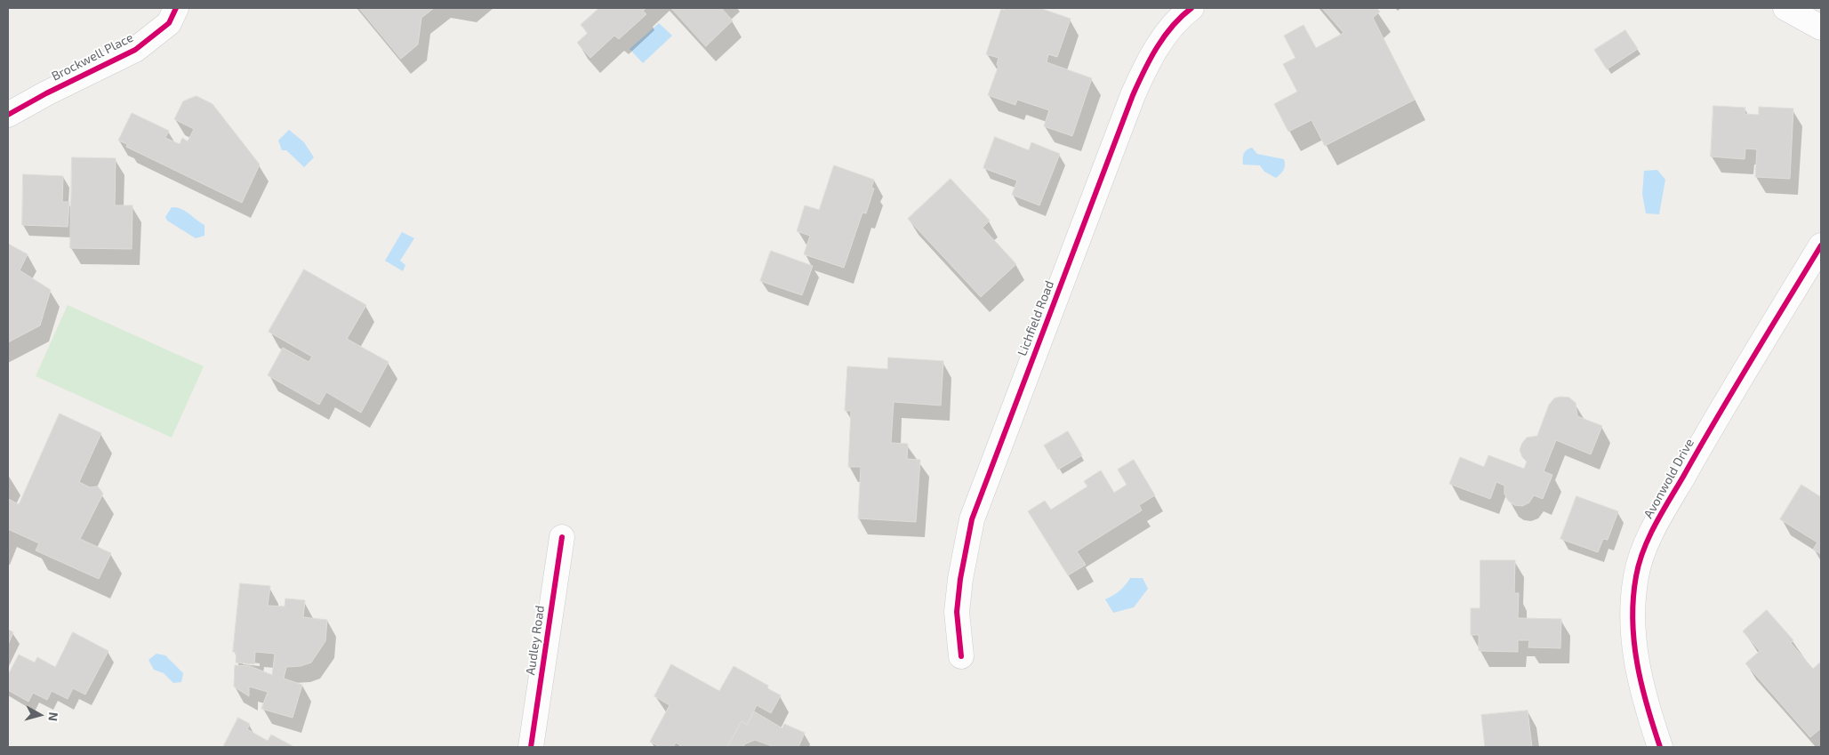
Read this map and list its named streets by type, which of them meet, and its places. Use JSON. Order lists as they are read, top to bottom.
{
  "streets": {
    "street": [
      "Brockwell Place",
      "Lichfield Road",
      "Avonwold Drive",
      "Audley Road"
    ]
  },
  "north": "right"
}
